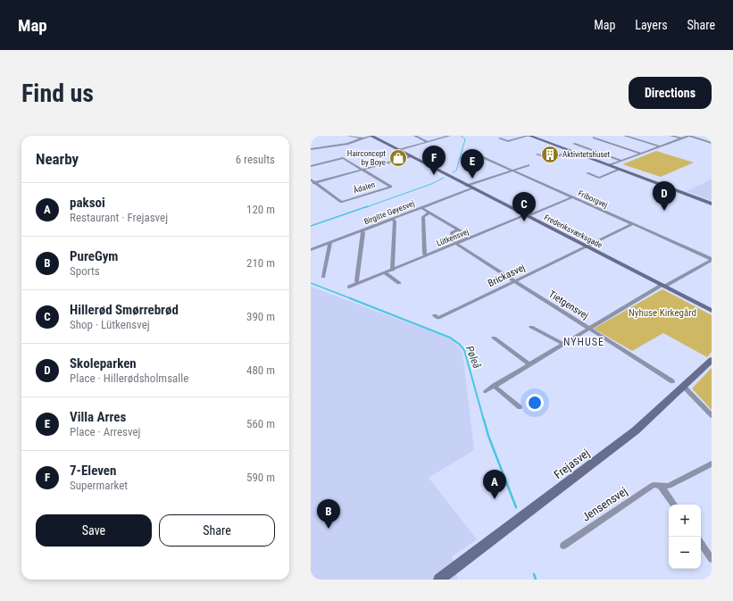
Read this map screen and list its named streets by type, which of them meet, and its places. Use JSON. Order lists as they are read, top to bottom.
{
  "streets": {
    "street": [
      "Ådalen",
      "Friborgvej",
      "Birgitte Gøyesvej",
      "Frederiksværksgade",
      "Lütkensvej",
      "Brickasvej",
      "Tietgensvej",
      "Frejasvej",
      "Jensensvej"
    ]
  },
  "crossings": [
    ["Friborgvej", "Birgitte Gøyesvej"],
    ["Friborgvej", "Lütkensvej"],
    ["Friborgvej", "Brickasvej"],
    ["Birgitte Gøyesvej", "Frederiksværksgade"],
    ["Frederiksværksgade", "Lütkensvej"],
    ["Frederiksværksgade", "Brickasvej"],
    ["Lütkensvej", "Tietgensvej"],
    ["Brickasvej", "Tietgensvej"]
  ],
  "districts": ["NYHUSE"],
  "water": ["Pøleå"],
  "parks": ["Nyhuse Kirkegård"],
  "places": {
    "building": ["Aktivitetshuset"],
    "shop": ["Hairconcept by Boye"]
  },
  "page": {
    "header": "Map",
    "nav": ["Map", "Layers", "Share"],
    "buttons": [
      "Directions",
      ["Save", "Share"]
    ],
    "title": "Find us",
    "heading": ["Nearby", "6 results"],
    "pins": [
      "F",
      "E",
      "D",
      "C",
      "A",
      "B"
    ],
    "list": [
      {
        "mark": "A",
        "name": "paksoi",
        "note": "Restaurant · Frejasvej",
        "value": "120 m"
      },
      {
        "mark": "B",
        "name": "PureGym",
        "note": "Sports",
        "value": "210 m"
      },
      {
        "mark": "C",
        "name": "Hillerød Smørrebrød",
        "note": "Shop · Lütkensvej",
        "value": "390 m"
      },
      {
        "mark": "D",
        "name": "Skoleparken",
        "note": "Place · Hillerødsholmsalle",
        "value": "480 m"
      },
      {
        "mark": "E",
        "name": "Villa Arres",
        "note": "Place · Arresvej",
        "value": "560 m"
      },
      {
        "mark": "F",
        "name": "7-Eleven",
        "note": "Supermarket",
        "value": "590 m"
      }
    ],
    "map_buttons": ["+", "−"]
  }
}
